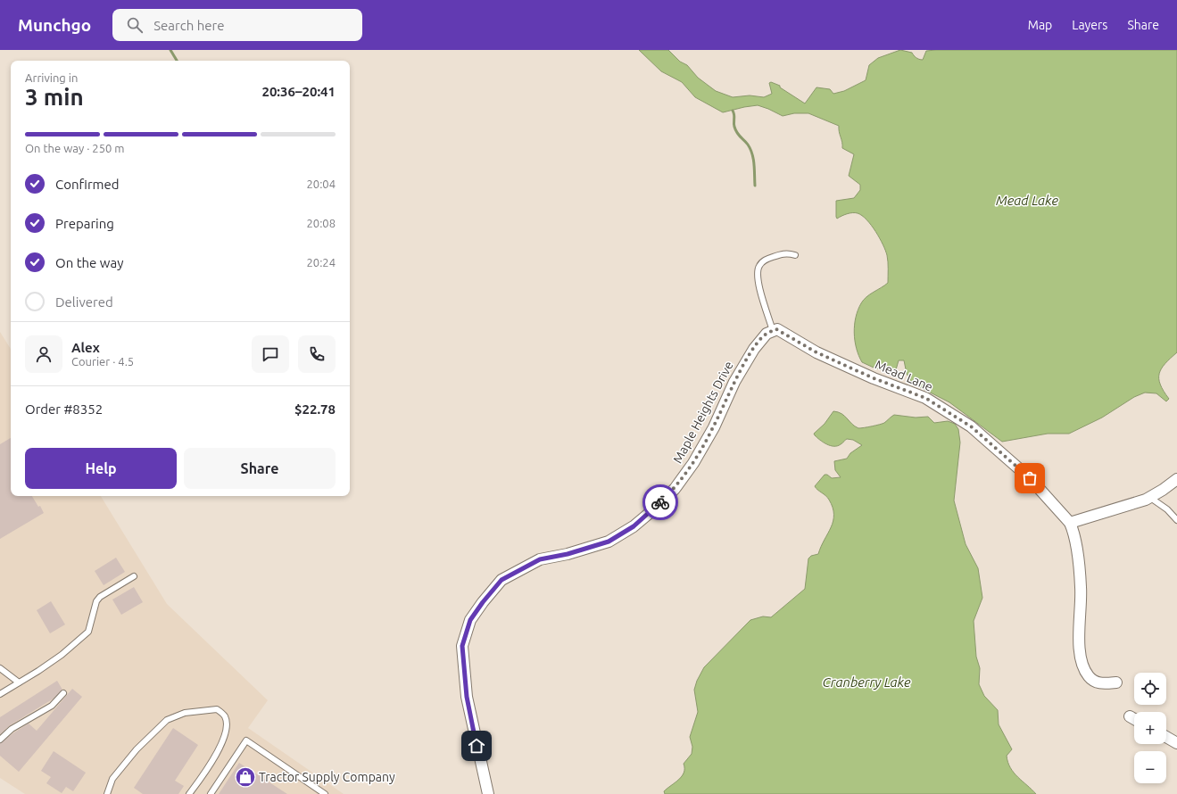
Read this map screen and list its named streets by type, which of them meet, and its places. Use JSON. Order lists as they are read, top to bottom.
{
  "streets": {
    "street": ["Mead Lane", "Maple Heights Drive"]
  },
  "crossings": [
    ["Mead Lane", "Maple Heights Drive"]
  ],
  "water": ["Mead Lake", "Cranberry Lake"],
  "places": {
    "shop": ["Tractor Supply Company"]
  },
  "page": {
    "header": "Munchgo",
    "search": "Search here",
    "nav": ["Map", "Layers", "Share"],
    "heading": ["3 min", "Arriving in", "20:36–20:41"],
    "panel": [
      "Alex",
      "Courier · 4.5",
      "Order #8352",
      "$22.78"
    ],
    "bar": "On the way · 250 m",
    "list": [
      ["Confirmed", "20:04"],
      ["Preparing", "20:08"],
      ["On the way", "20:24"],
      "Delivered"
    ],
    "buttons": ["Help", "Share"],
    "map_buttons": ["+", "−"]
  }
}
